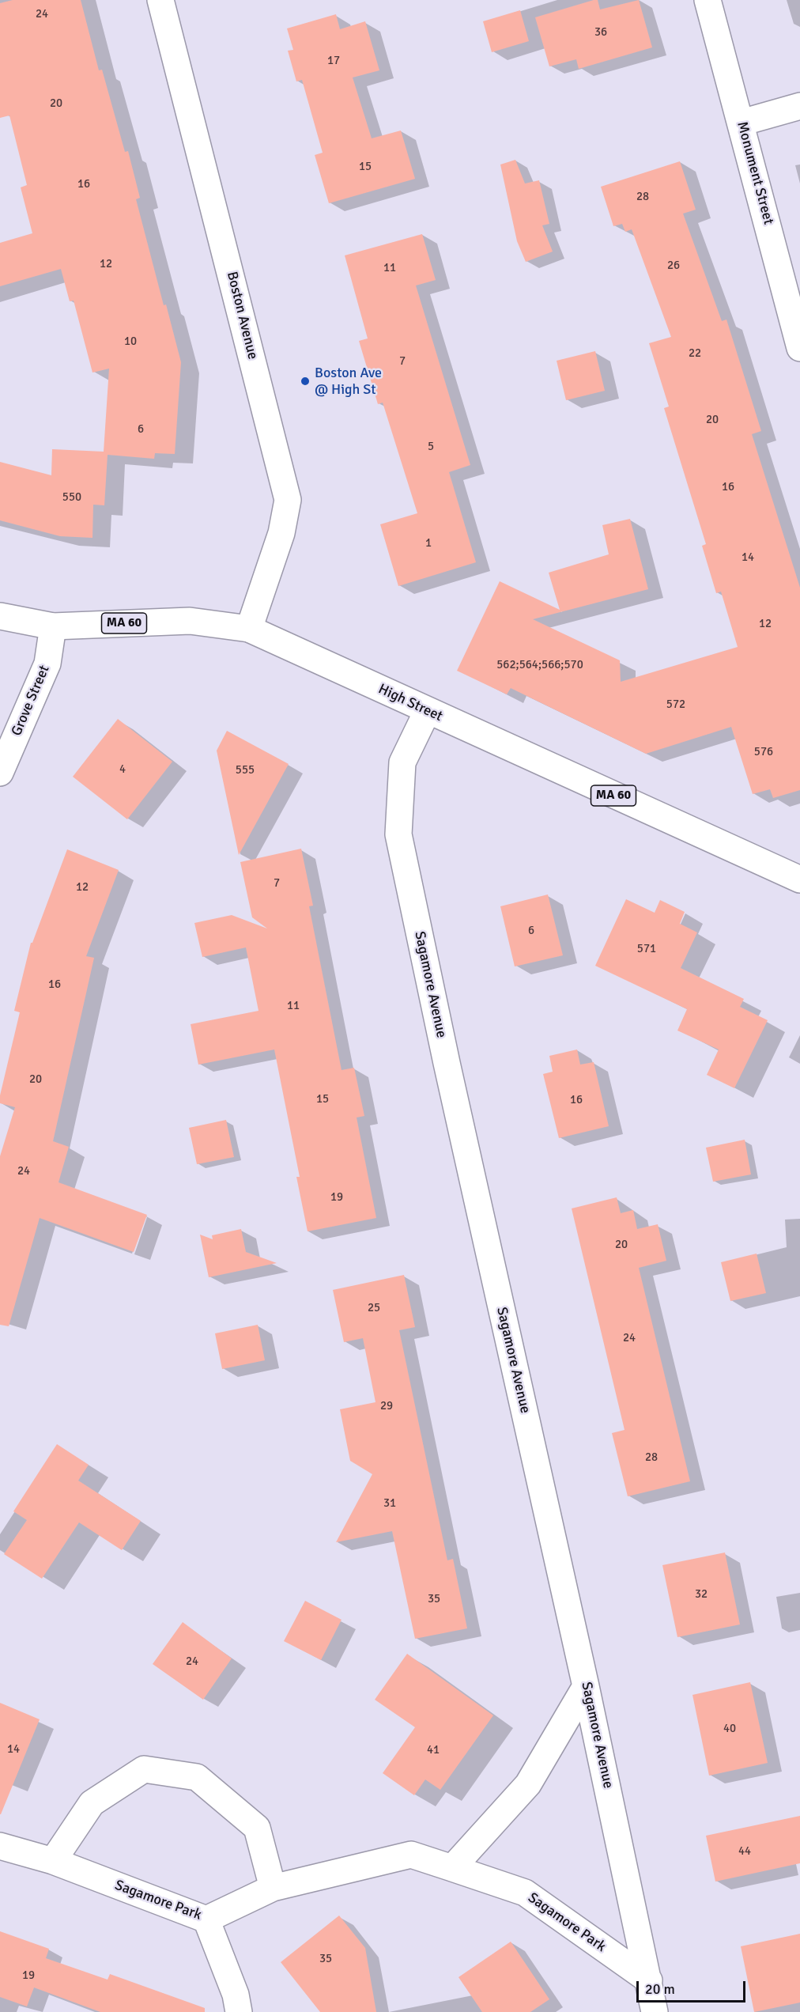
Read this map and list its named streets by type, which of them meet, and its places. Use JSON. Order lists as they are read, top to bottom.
{
  "streets": {
    "street": [
      "Monument Street",
      "Boston Avenue",
      "MA 60",
      "Grove Street",
      "High Street",
      "Sagamore Avenue",
      "Sagamore Park"
    ]
  },
  "crossings": [
    ["Boston Avenue", "High Street"],
    ["Grove Street", "High Street"],
    ["High Street", "Sagamore Avenue"],
    ["Sagamore Avenue", "Sagamore Park"]
  ],
  "places": ["Boston Ave @ High St"],
  "house_numbers": [
    "24",
    "36",
    "17",
    "20",
    "15",
    "16",
    "28",
    "12",
    "26",
    "11",
    "10",
    "22",
    "7",
    "20",
    "6",
    "5",
    "16",
    "550",
    "1",
    "14",
    "12",
    "562;564;566;570",
    "572",
    "576",
    "4",
    "555",
    "7",
    "12",
    "6",
    "571",
    "16",
    "11",
    "20",
    "15",
    "16",
    "24",
    "19",
    "20",
    "25",
    "24",
    "29",
    "28",
    "31",
    "32",
    "35",
    "24",
    "40",
    "14",
    "41",
    "44",
    "35",
    "19"
  ],
  "scale_bar": "20 m"
}
